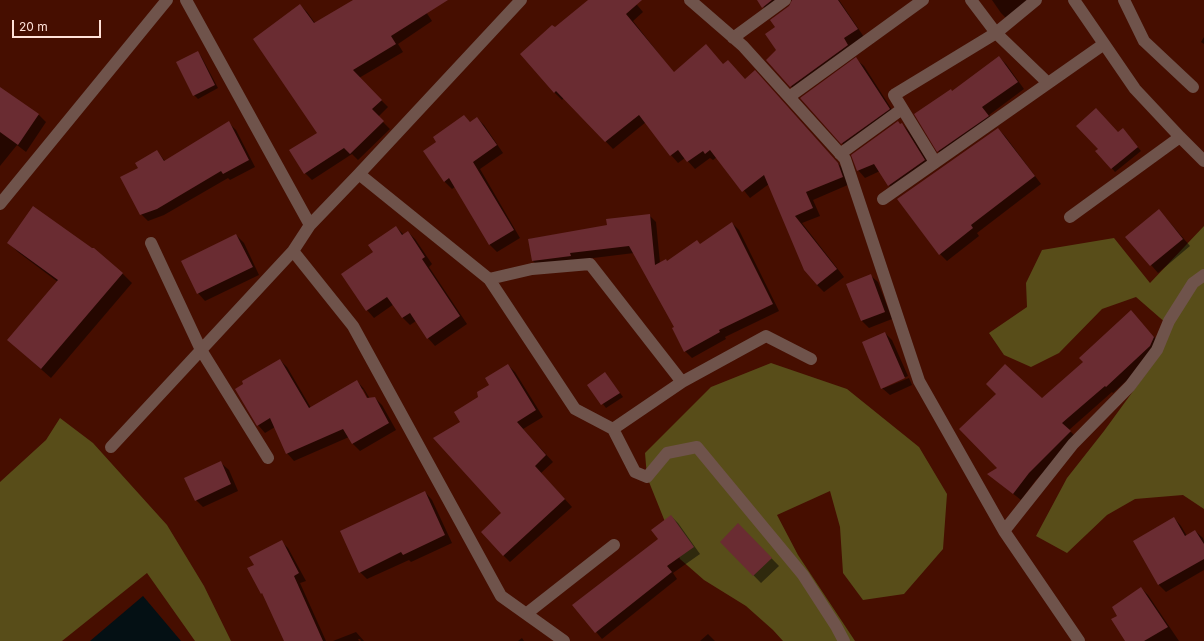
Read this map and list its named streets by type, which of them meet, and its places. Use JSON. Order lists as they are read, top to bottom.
{
  "scale_bar": "20 m"
}
